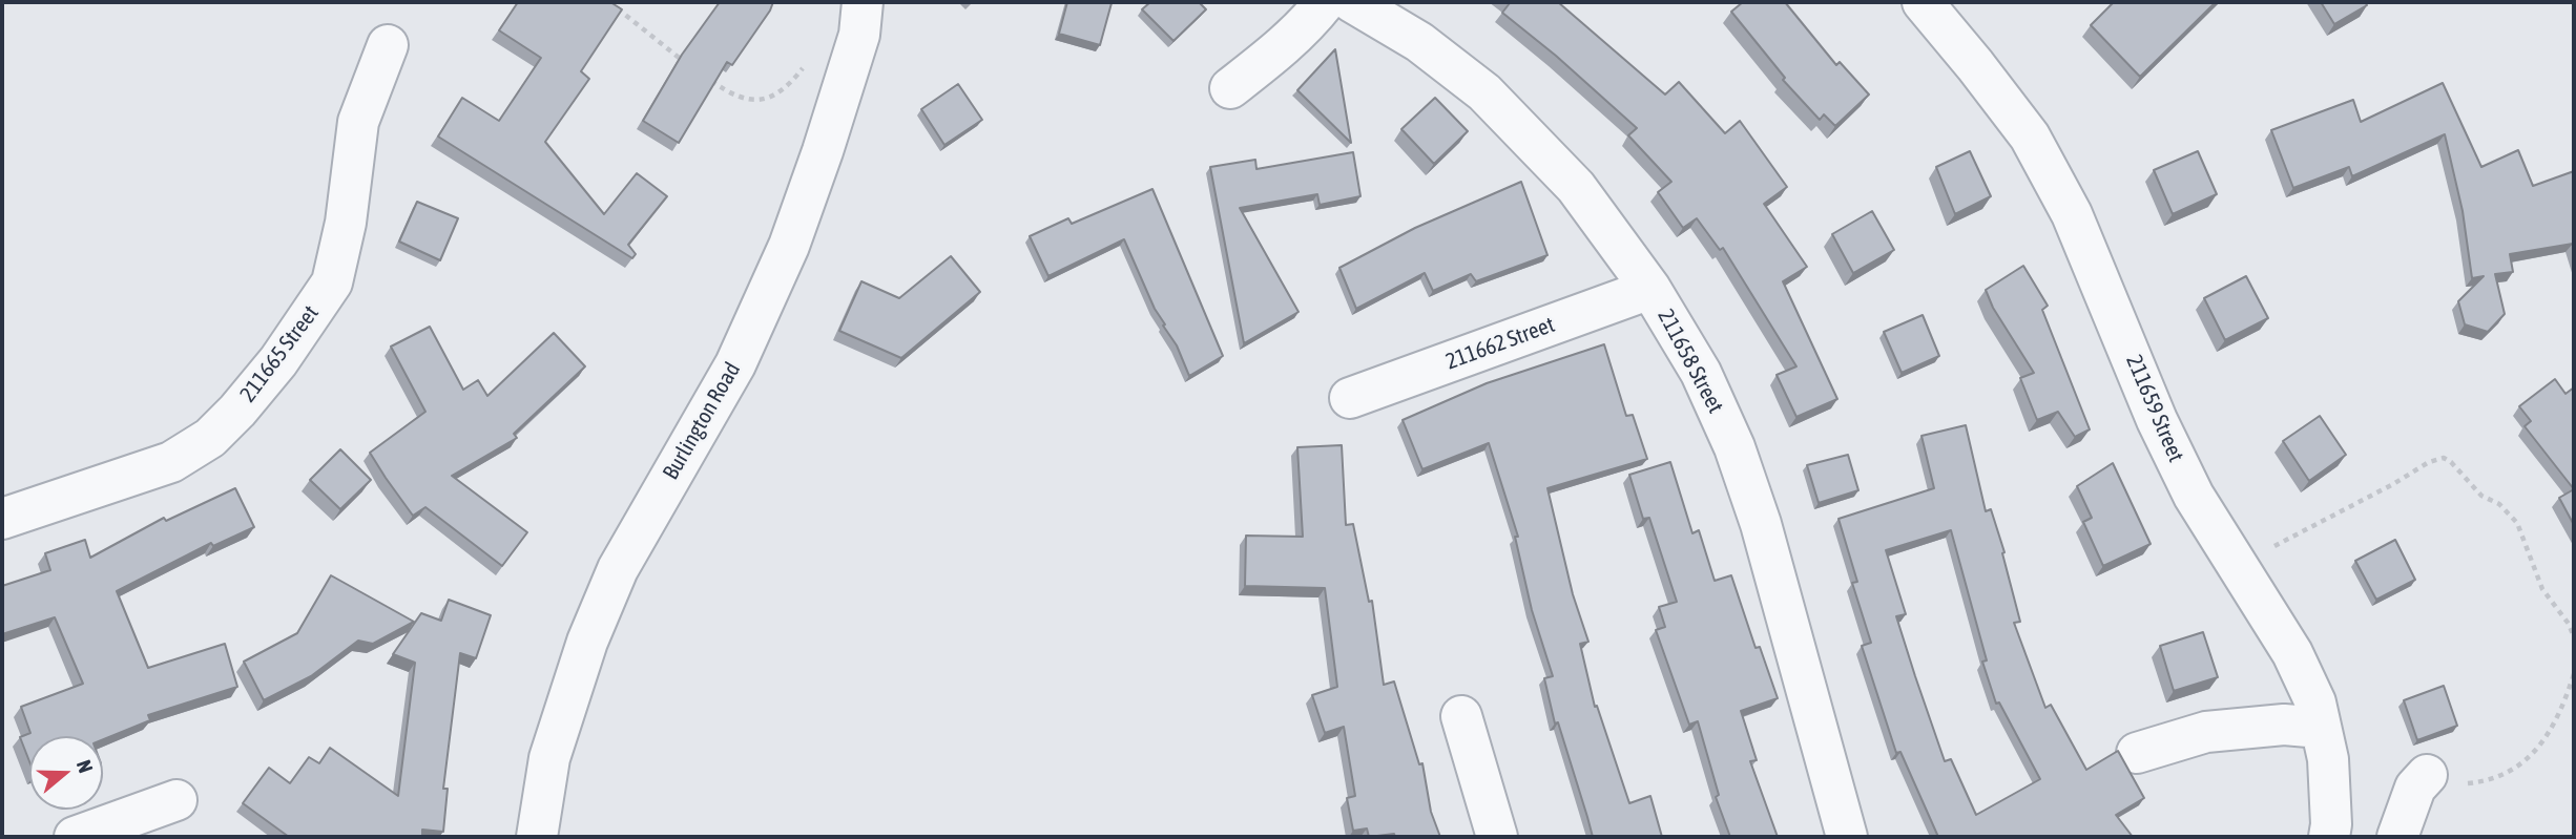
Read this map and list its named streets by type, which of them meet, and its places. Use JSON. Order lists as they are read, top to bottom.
{
  "streets": {
    "street": [
      "211662 Street",
      "211665 Street",
      "211658 Street",
      "211659 Street",
      "Burlington Road"
    ]
  },
  "crossings": [
    ["211662 Street", "211658 Street"]
  ],
  "north": "right"
}
